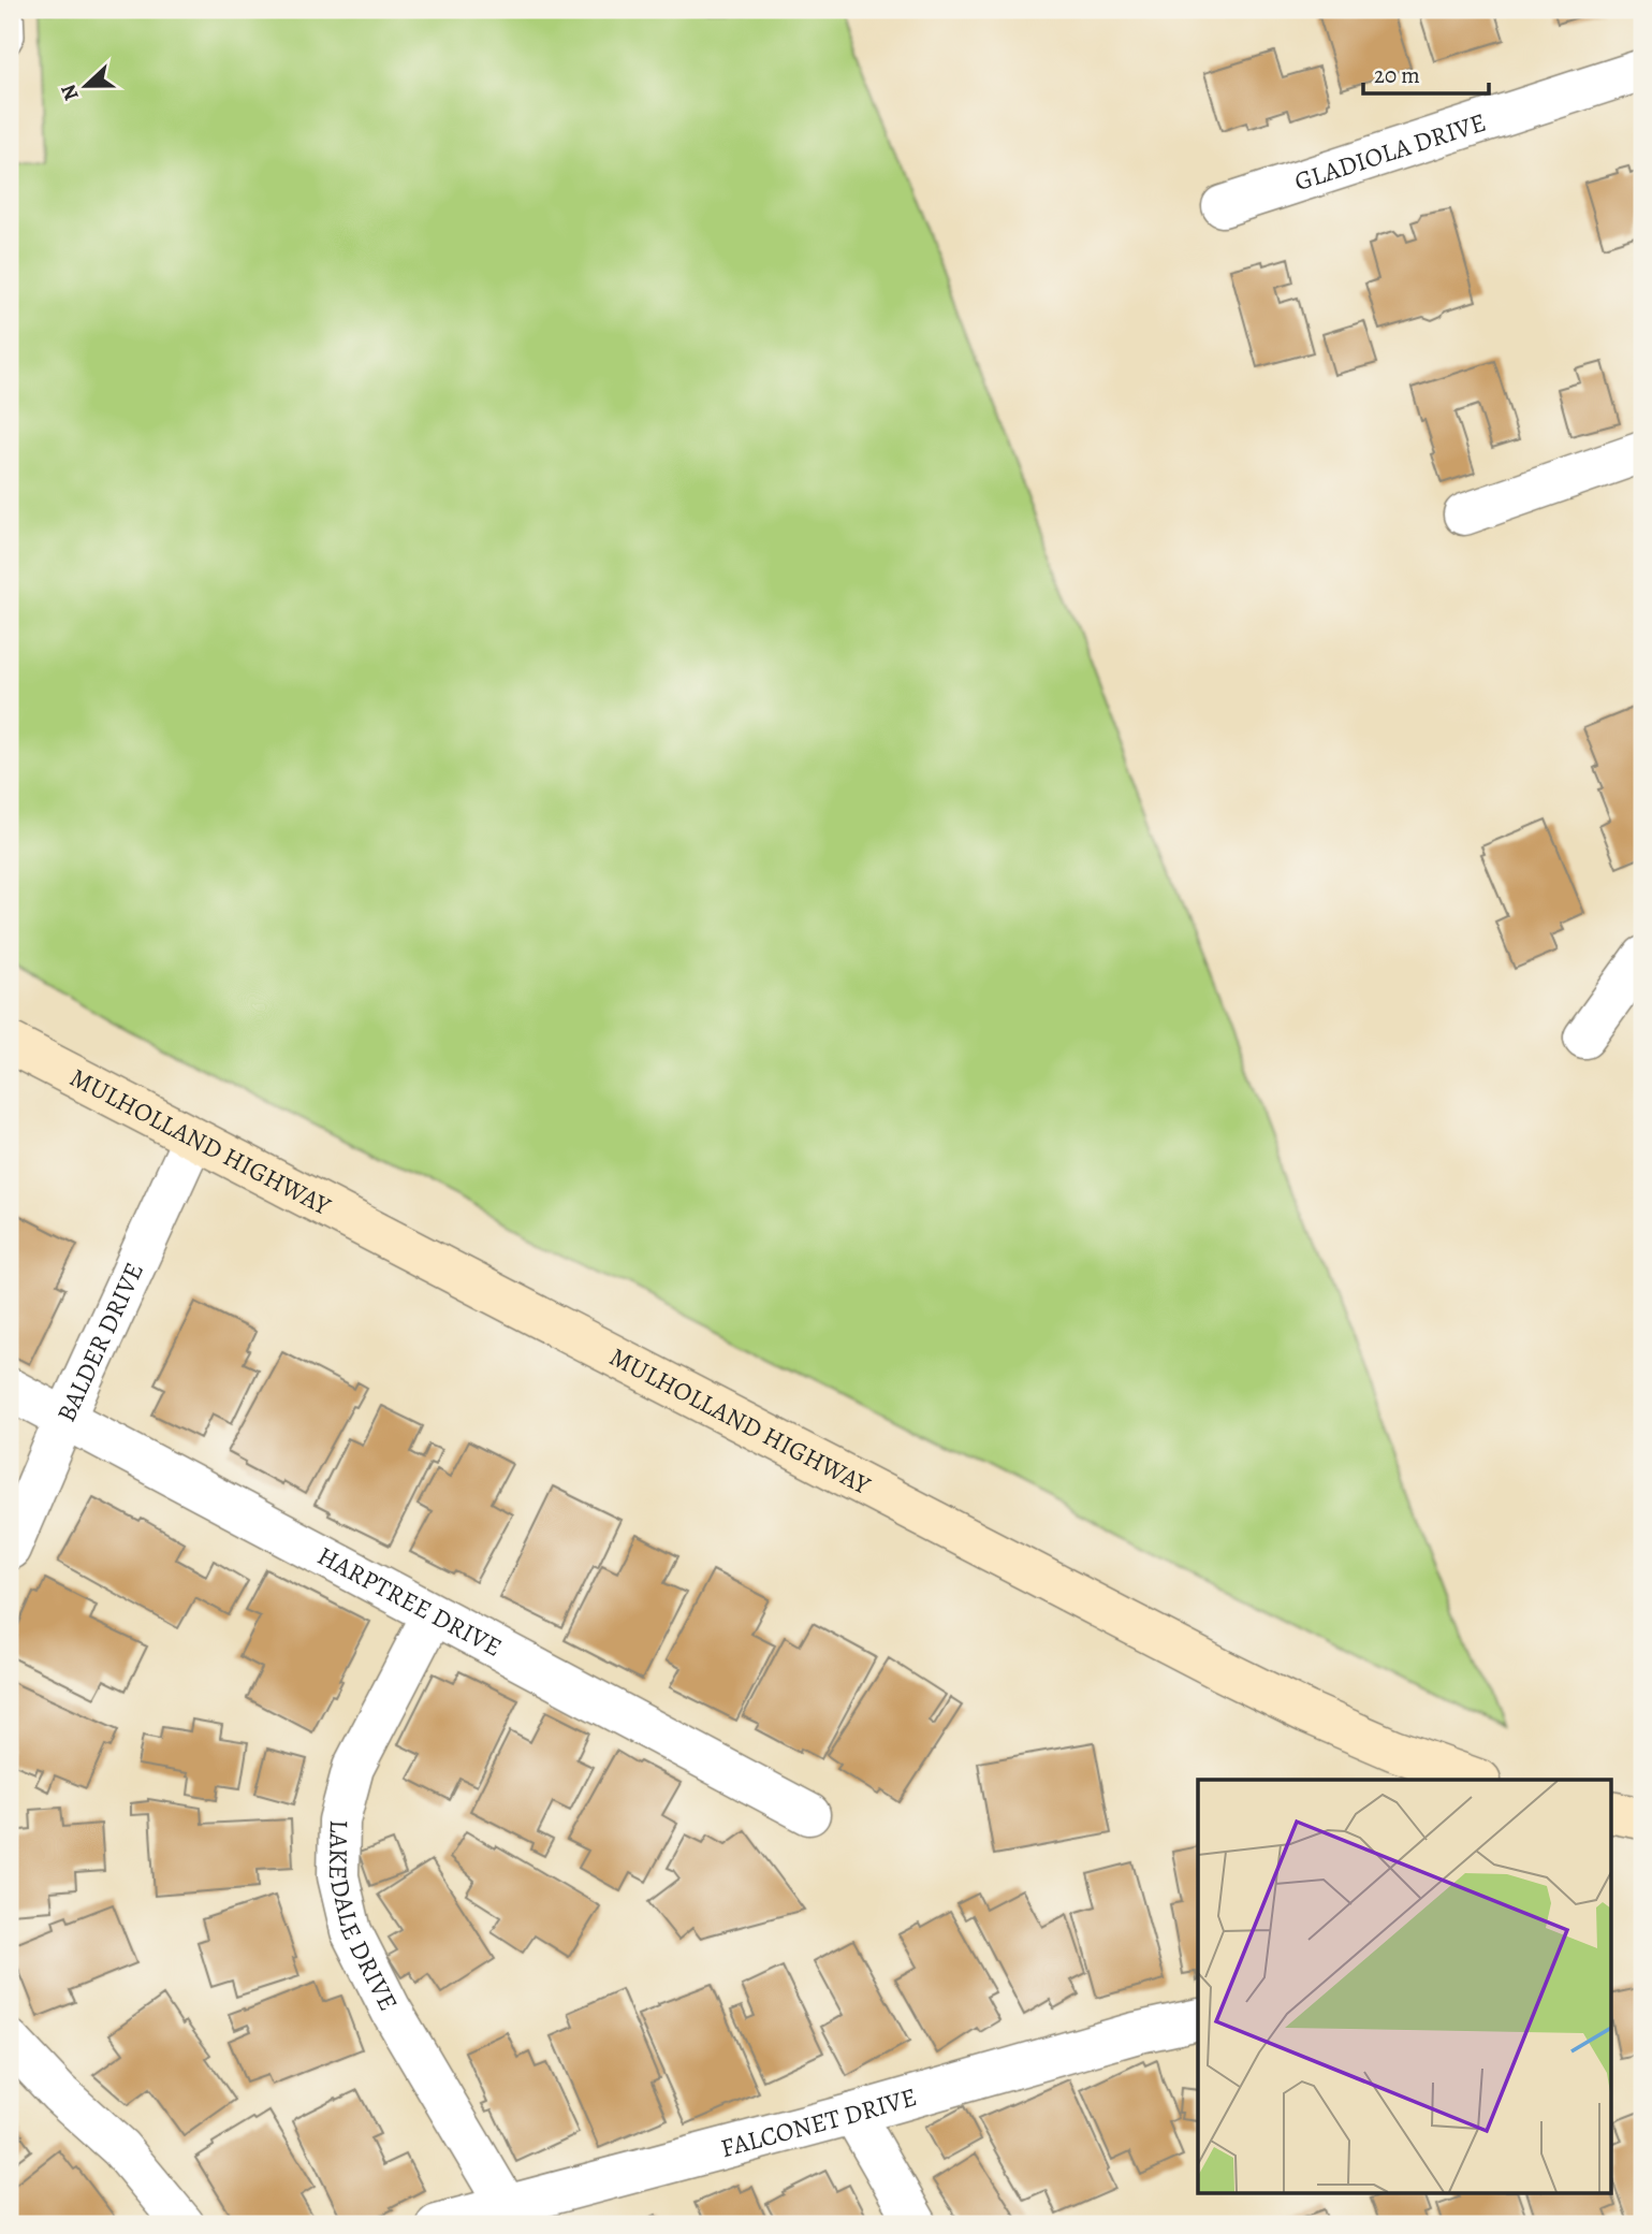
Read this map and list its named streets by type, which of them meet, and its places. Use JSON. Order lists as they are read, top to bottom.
{
  "streets": {
    "main road": ["MULHOLLAND HIGHWAY"],
    "street": [
      "GLADIOLA DRIVE",
      "BALDER DRIVE",
      "HARPTREE DRIVE",
      "LAKEDALE DRIVE",
      "FALCONET DRIVE"
    ]
  },
  "crossings": [
    ["MULHOLLAND HIGHWAY", "BALDER DRIVE"],
    ["BALDER DRIVE", "HARPTREE DRIVE"],
    ["HARPTREE DRIVE", "LAKEDALE DRIVE"],
    ["LAKEDALE DRIVE", "FALCONET DRIVE"]
  ],
  "scale_bar": "20 m",
  "north": "left"
}
